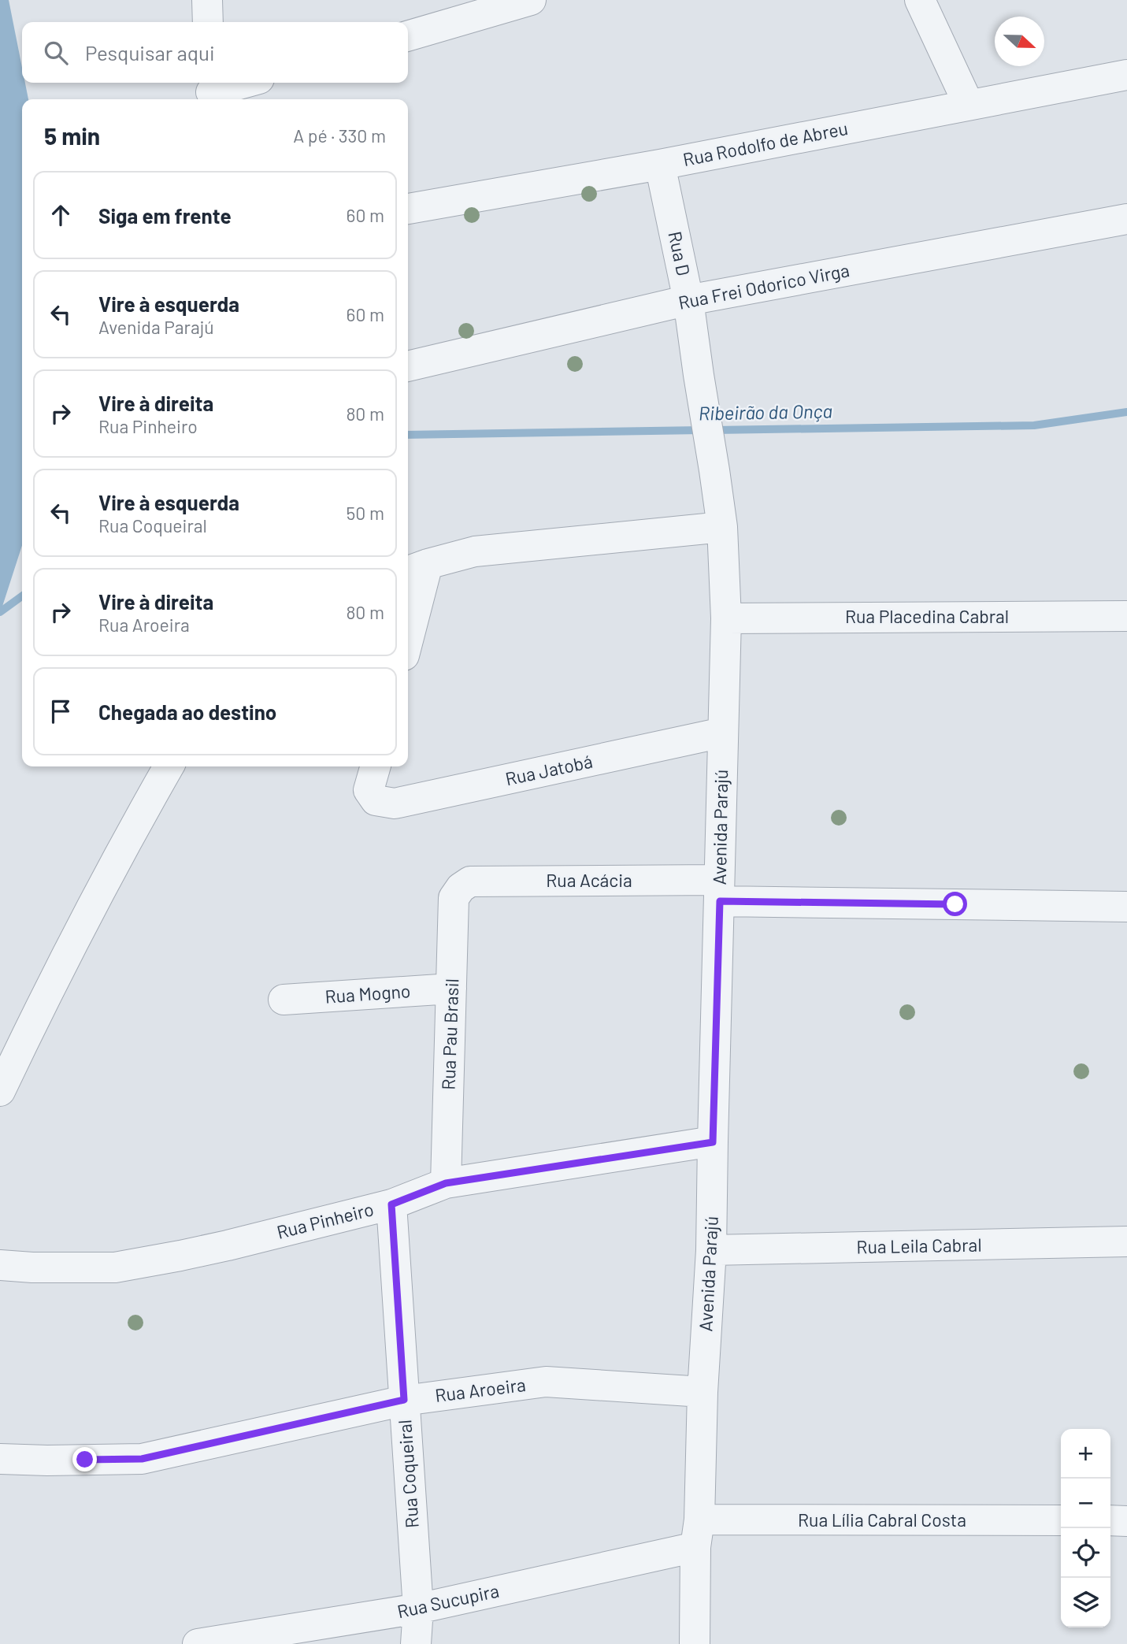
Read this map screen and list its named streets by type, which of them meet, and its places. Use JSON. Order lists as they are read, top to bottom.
{
  "streets": {
    "street": [
      "Rua Rodolfo de Abreu",
      "Rua D",
      "Rua Frei Odorico Virga",
      "Rua Placedina Cabral",
      "Rua Jatobá",
      "Avenida Parajú",
      "Rua Acácia",
      "Rua Mogno",
      "Rua Pau Brasil",
      "Rua Pinheiro",
      "Rua Leila Cabral",
      "Rua Aroeira",
      "Rua Coqueiral",
      "Rua Lília Cabral Costa",
      "Rua Sucupira"
    ]
  },
  "crossings": [
    ["Rua Rodolfo de Abreu", "Rua D"],
    ["Rua D", "Rua Frei Odorico Virga"],
    ["Rua D", "Avenida Parajú"],
    ["Rua Placedina Cabral", "Avenida Parajú"],
    ["Rua Jatobá", "Avenida Parajú"],
    ["Avenida Parajú", "Rua Acácia"],
    ["Avenida Parajú", "Rua Pinheiro"],
    ["Avenida Parajú", "Rua Leila Cabral"],
    ["Avenida Parajú", "Rua Aroeira"],
    ["Avenida Parajú", "Rua Lília Cabral Costa"],
    ["Avenida Parajú", "Rua Sucupira"],
    ["Rua Acácia", "Rua Pau Brasil"],
    ["Rua Mogno", "Rua Pau Brasil"],
    ["Rua Pau Brasil", "Rua Pinheiro"],
    ["Rua Pinheiro", "Rua Coqueiral"],
    ["Rua Aroeira", "Rua Coqueiral"],
    ["Rua Coqueiral", "Rua Sucupira"],
    ["Rua Lília Cabral Costa", "Rua Sucupira"]
  ],
  "water": ["Ribeirão da Onça"],
  "north": "right",
  "page": {
    "search": "Pesquisar aqui",
    "heading": ["5 min", "A pé · 330 m"],
    "list": [
      ["Siga em frente", "60 m"],
      ["Vire à esquerda", "Avenida Parajú", "60 m"],
      ["Vire à direita", "Rua Pinheiro", "80 m"],
      ["Vire à esquerda", "Rua Coqueiral", "50 m"],
      ["Vire à direita", "Rua Aroeira", "80 m"],
      "Chegada ao destino"
    ],
    "map_buttons": ["+", "−"]
  }
}
